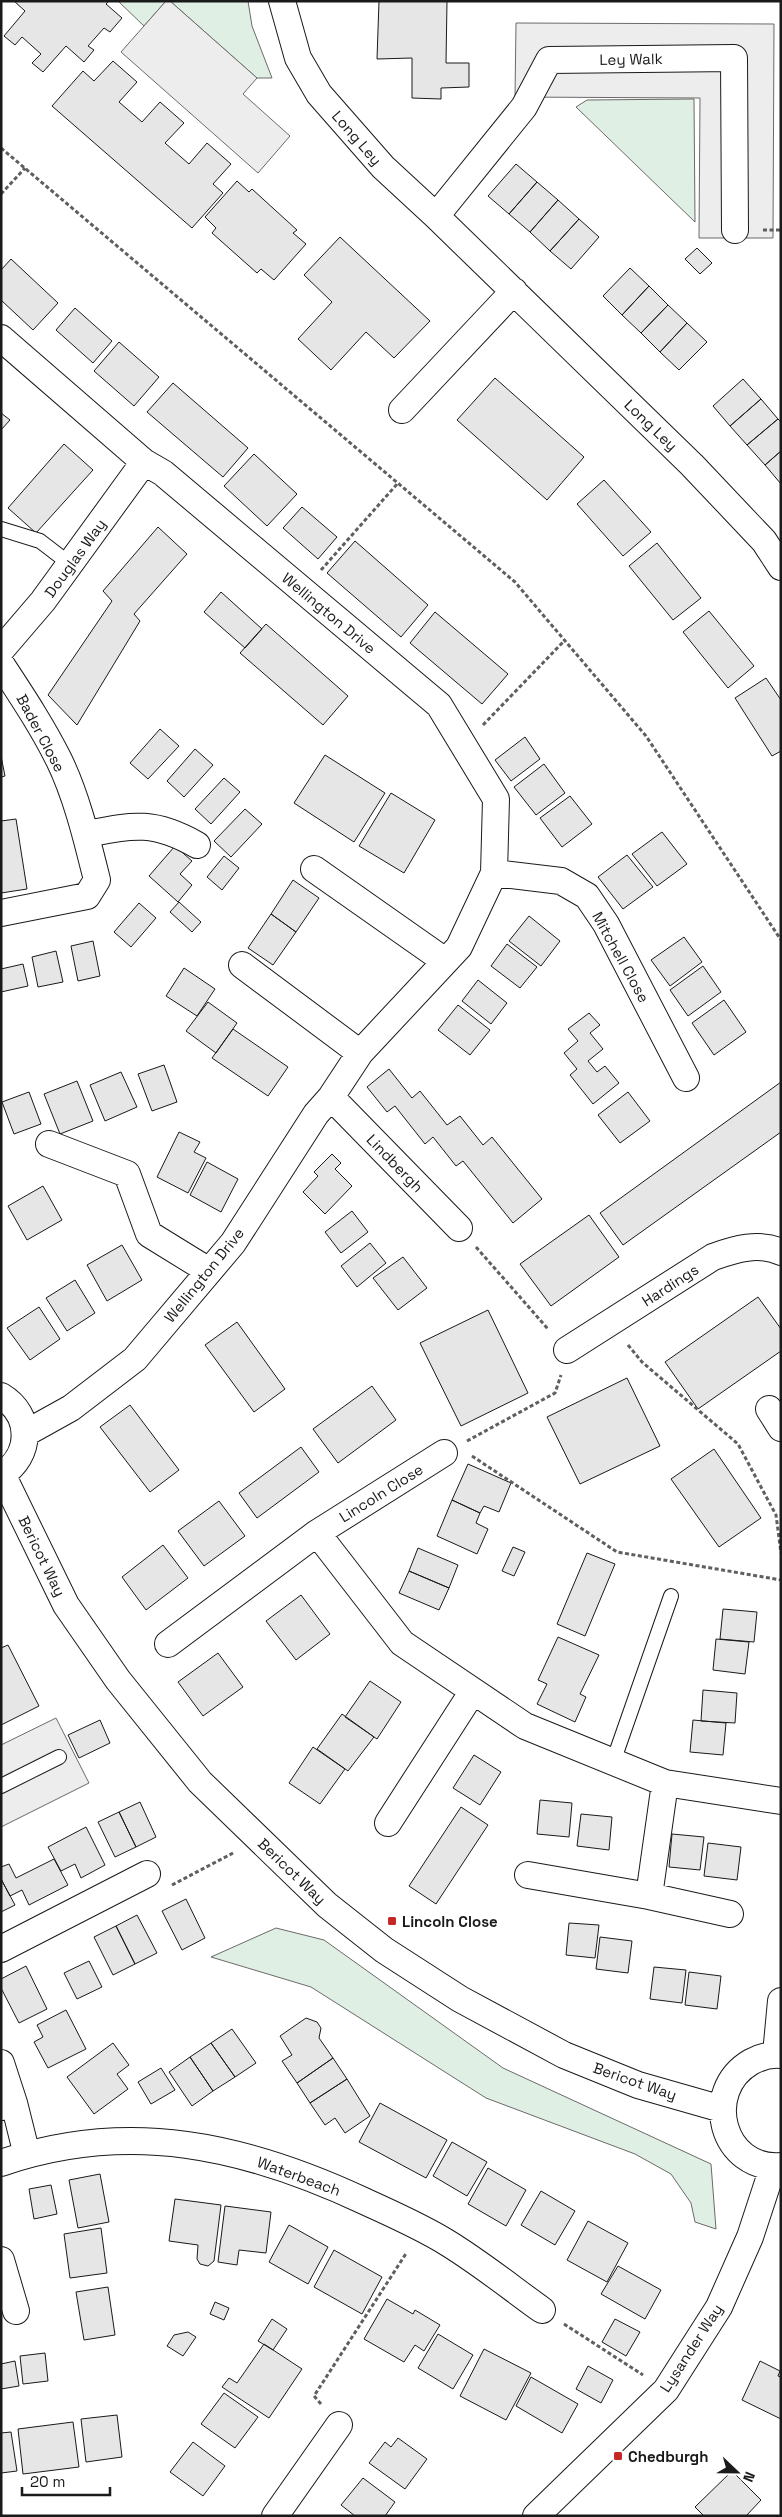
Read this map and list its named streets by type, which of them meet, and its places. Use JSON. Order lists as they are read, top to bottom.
{
  "streets": {
    "street": [
      "Ley Walk",
      "Long Ley",
      "Douglas Way",
      "Wellington Drive",
      "Bader Close",
      "Mitchell Close",
      "Lindbergh",
      "Hardings",
      "Lincoln Close",
      "Bericot Way",
      "Waterbeach",
      "Lysander Way"
    ]
  },
  "crossings": [
    ["Ley Walk", "Long Ley"],
    ["Douglas Way", "Wellington Drive"],
    ["Wellington Drive", "Mitchell Close"],
    ["Wellington Drive", "Lindbergh"],
    ["Wellington Drive", "Bericot Way"]
  ],
  "places": {
    "transit": ["Lincoln Close", "Chedburgh"]
  },
  "scale_bar": "20 m",
  "north": "right"
}
